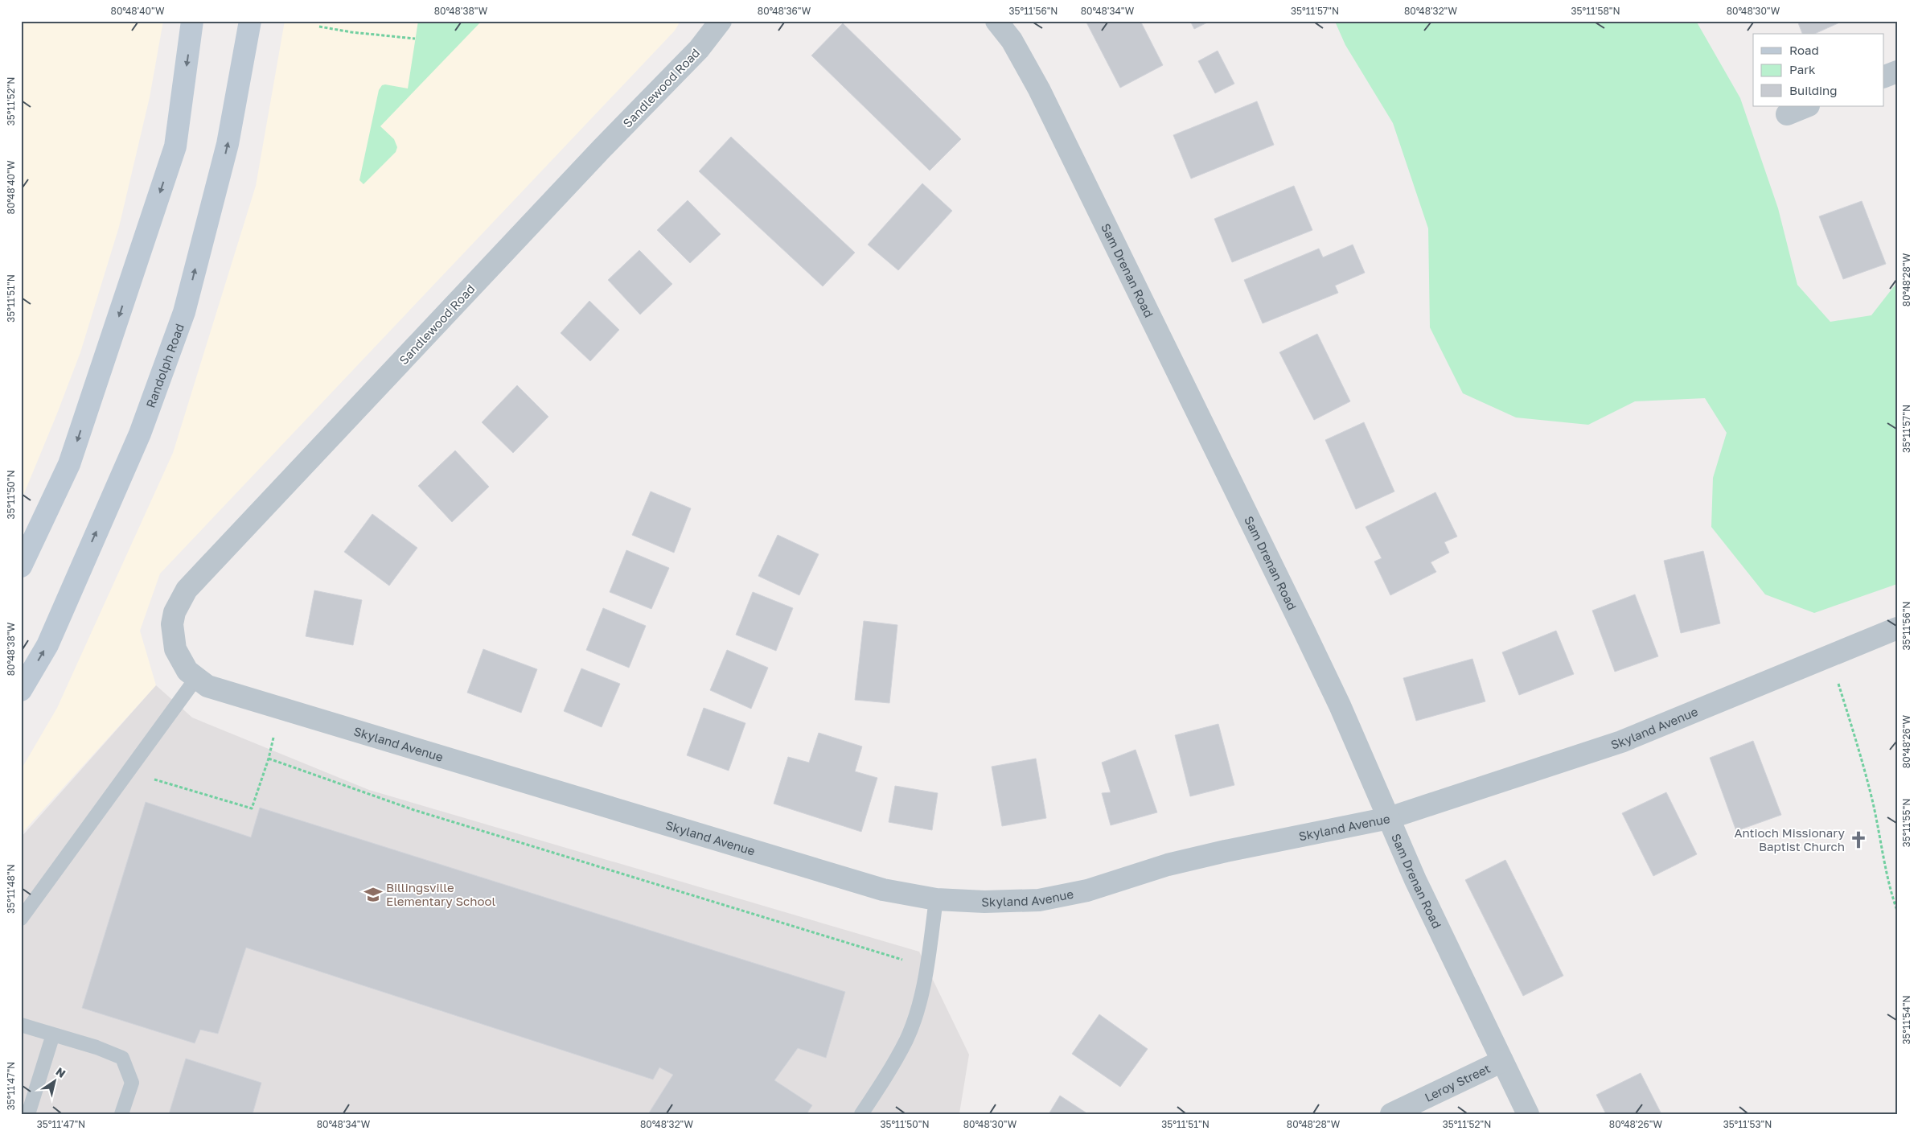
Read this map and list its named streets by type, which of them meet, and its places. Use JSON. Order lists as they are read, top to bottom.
{
  "streets": {
    "main road": ["Randolph Road"],
    "street": [
      "Sandlewood Road",
      "Sam Drenan Road",
      "Skyland Avenue",
      "Leroy Street"
    ]
  },
  "crossings": [
    ["Sandlewood Road", "Skyland Avenue"],
    ["Sam Drenan Road", "Skyland Avenue"],
    ["Sam Drenan Road", "Leroy Street"]
  ],
  "places": {
    "church": ["Antioch Missionary Baptist Church"],
    "school or university": ["Billingsville Elementary School"]
  },
  "legend": ["Road", "Park", "Building"],
  "north": "top right",
  "coordinates": [
    "80°48'40\"W",
    "80°48'38\"W",
    "80°48'36\"W",
    "35°11'56\"N",
    "80°48'34\"W",
    "35°11'57\"N",
    "80°48'32\"W",
    "35°11'58\"N",
    "80°48'30\"W",
    "35°11'52\"N",
    "80°48'28\"W",
    "35°11'51\"N",
    "35°11'50\"N",
    "80°48'26\"W",
    "35°11'55\"N",
    "35°11'48\"N",
    "35°11'54\"N",
    "35°11'47\"N",
    "35°11'53\"N"
  ]
}
